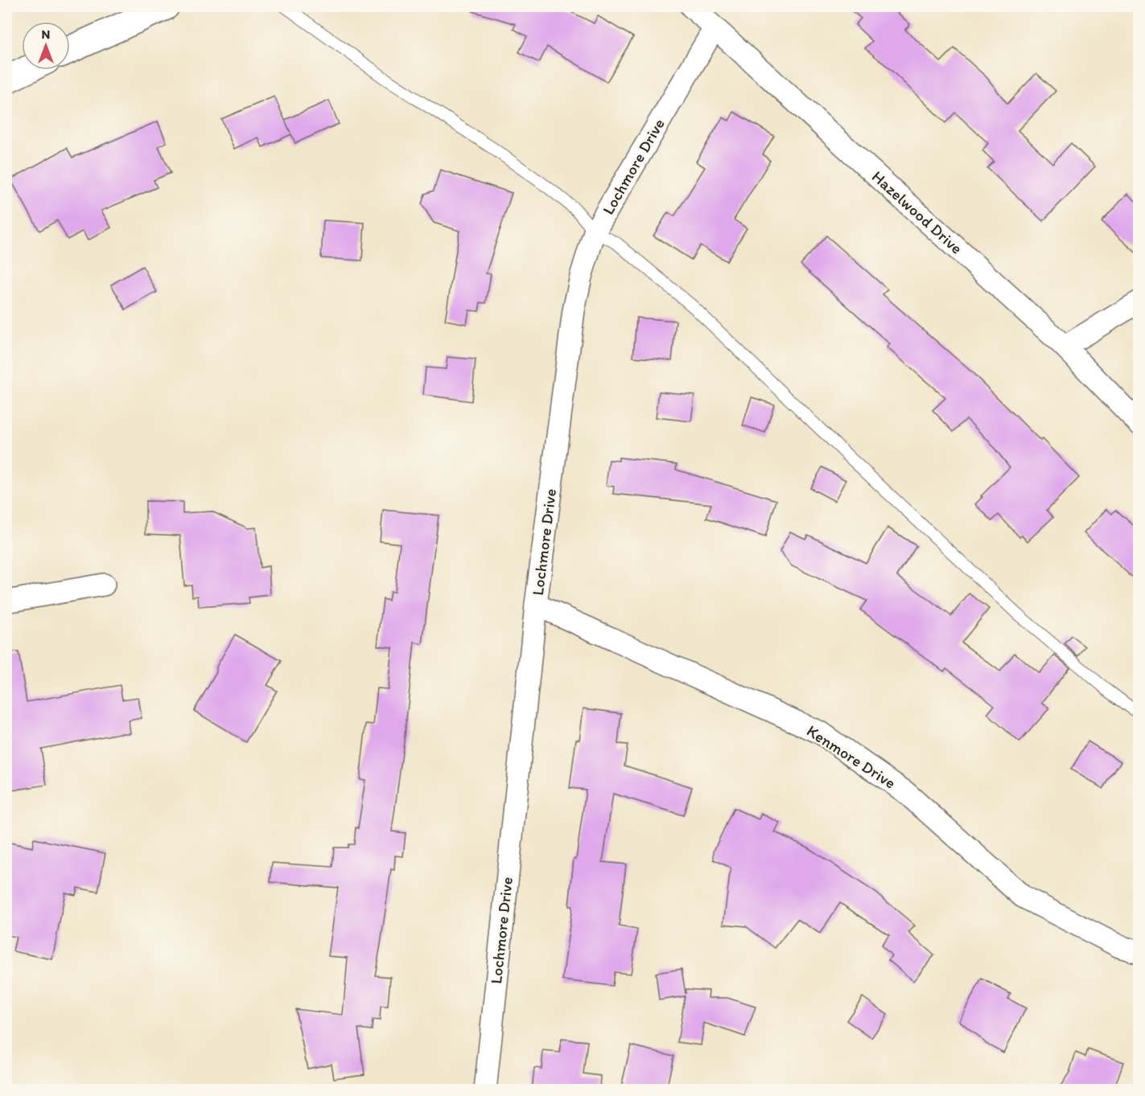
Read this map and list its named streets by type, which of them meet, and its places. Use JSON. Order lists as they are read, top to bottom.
{
  "streets": {
    "street": ["Lochmore Drive", "Hazelwood Drive", "Kenmore Drive"]
  },
  "crossings": [
    ["Lochmore Drive", "Hazelwood Drive"],
    ["Lochmore Drive", "Kenmore Drive"]
  ],
  "north": "top"
}
